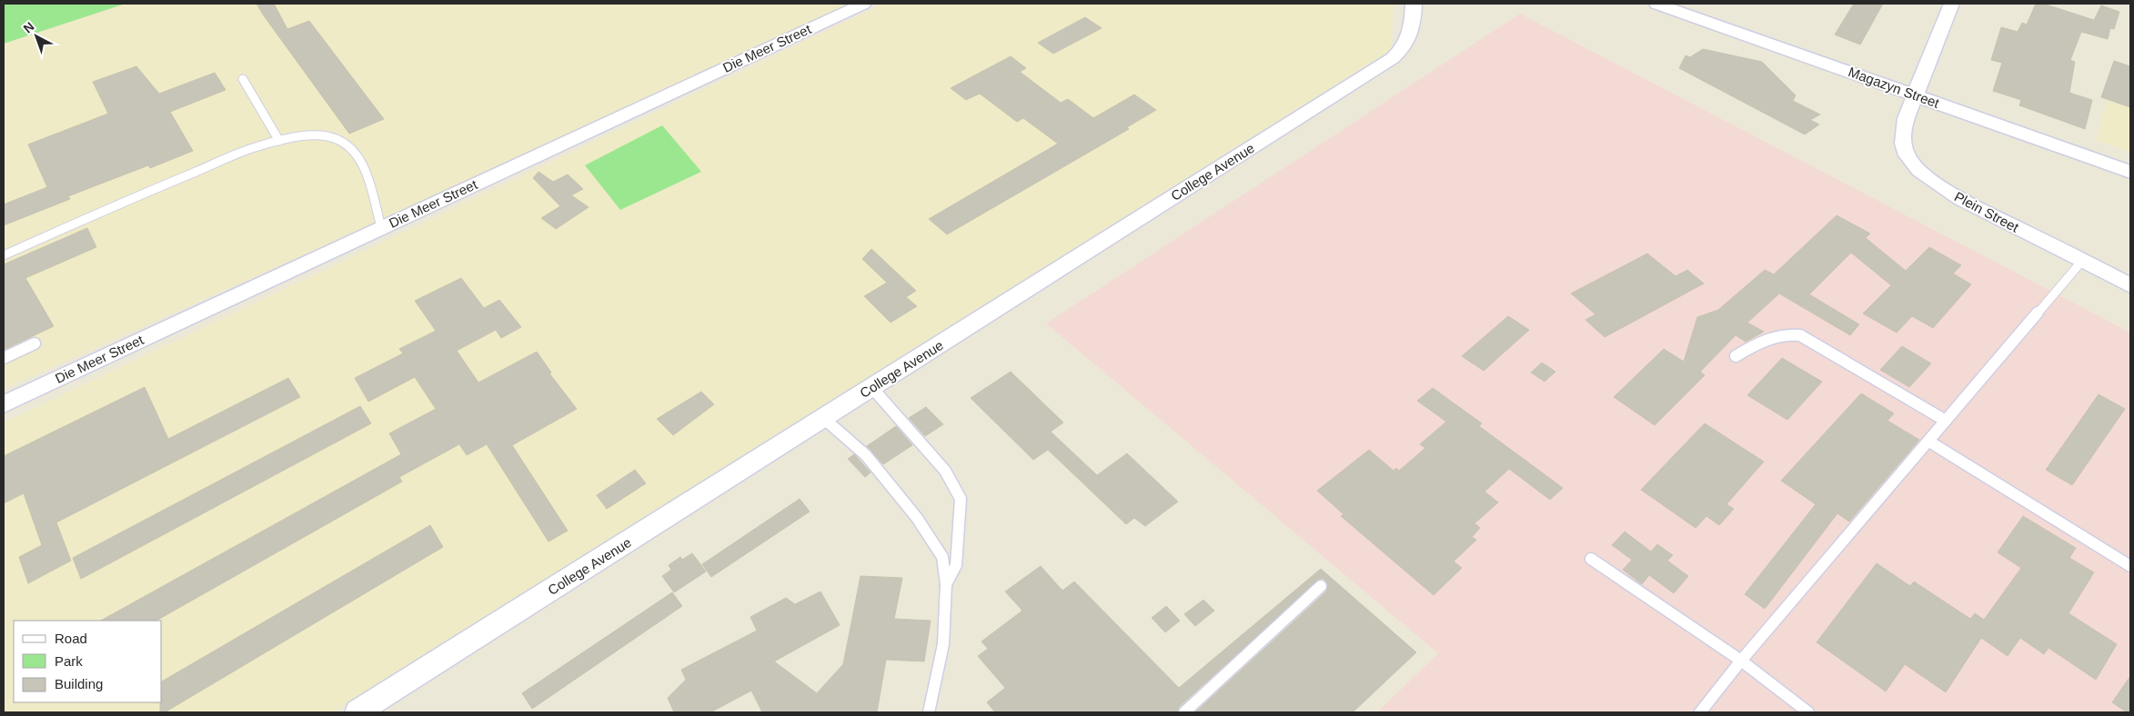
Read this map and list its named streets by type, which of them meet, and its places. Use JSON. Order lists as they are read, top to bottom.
{
  "streets": {
    "street": [
      "Die Meer Street",
      "Magazyn Street",
      "College Avenue",
      "Plein Street"
    ]
  },
  "crossings": [
    ["Magazyn Street", "Plein Street"]
  ],
  "legend": ["Road", "Park", "Building"],
  "north": "top left"
}
